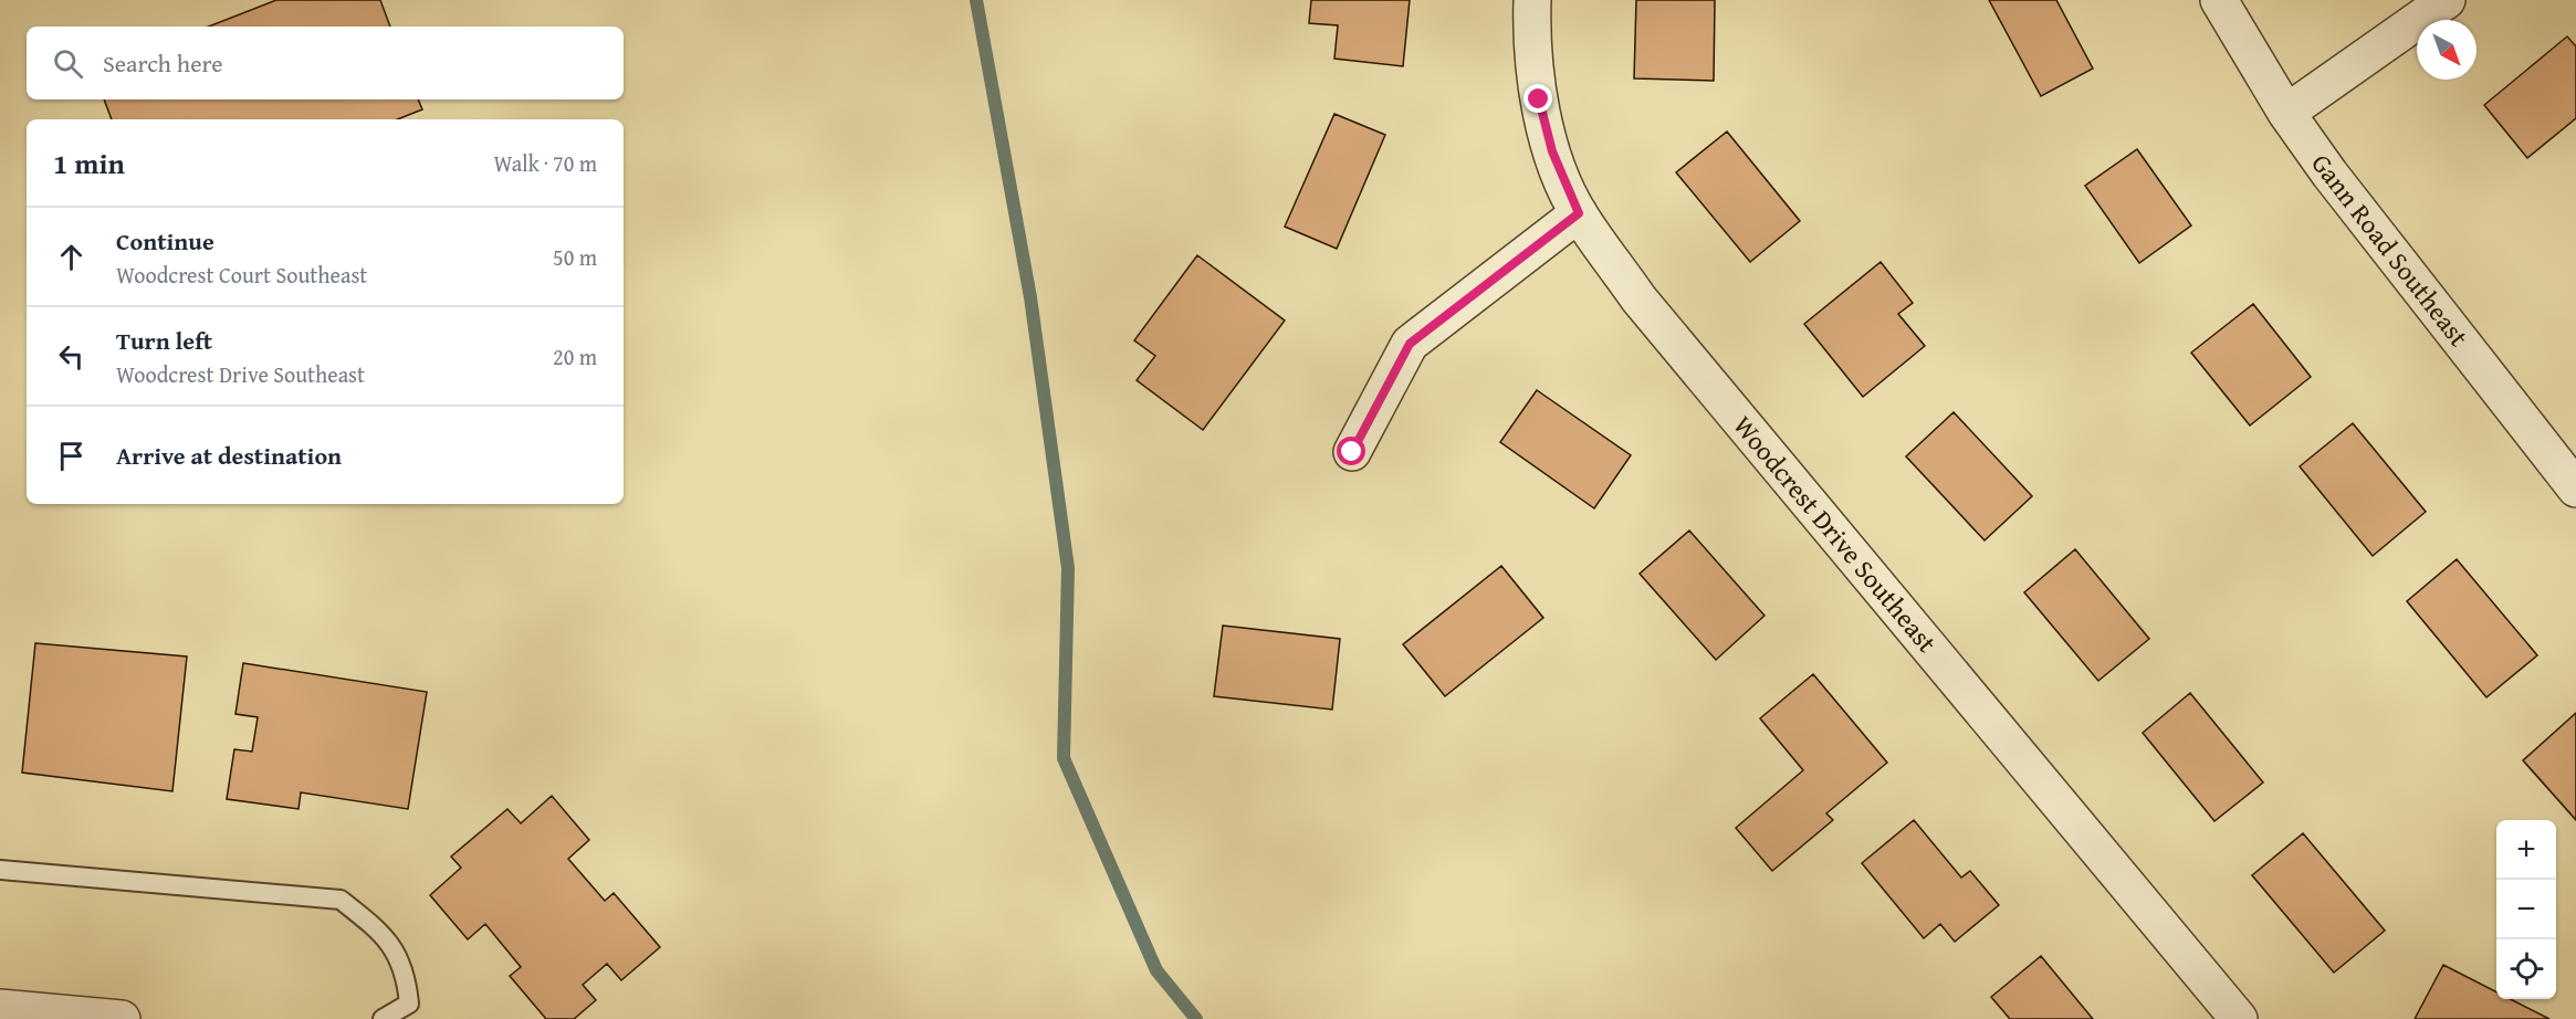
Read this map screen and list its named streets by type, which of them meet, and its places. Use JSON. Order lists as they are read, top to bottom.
{
  "streets": {
    "street": ["Gann Road Southeast", "Woodcrest Drive Southeast"]
  },
  "north": "bottom right",
  "page": {
    "search": "Search here",
    "heading": ["1 min", "Walk · 70 m"],
    "list": [
      ["Continue", "Woodcrest Court Southeast", "50 m"],
      ["Turn left", "Woodcrest Drive Southeast", "20 m"],
      "Arrive at destination"
    ],
    "map_buttons": ["+", "−"]
  }
}
